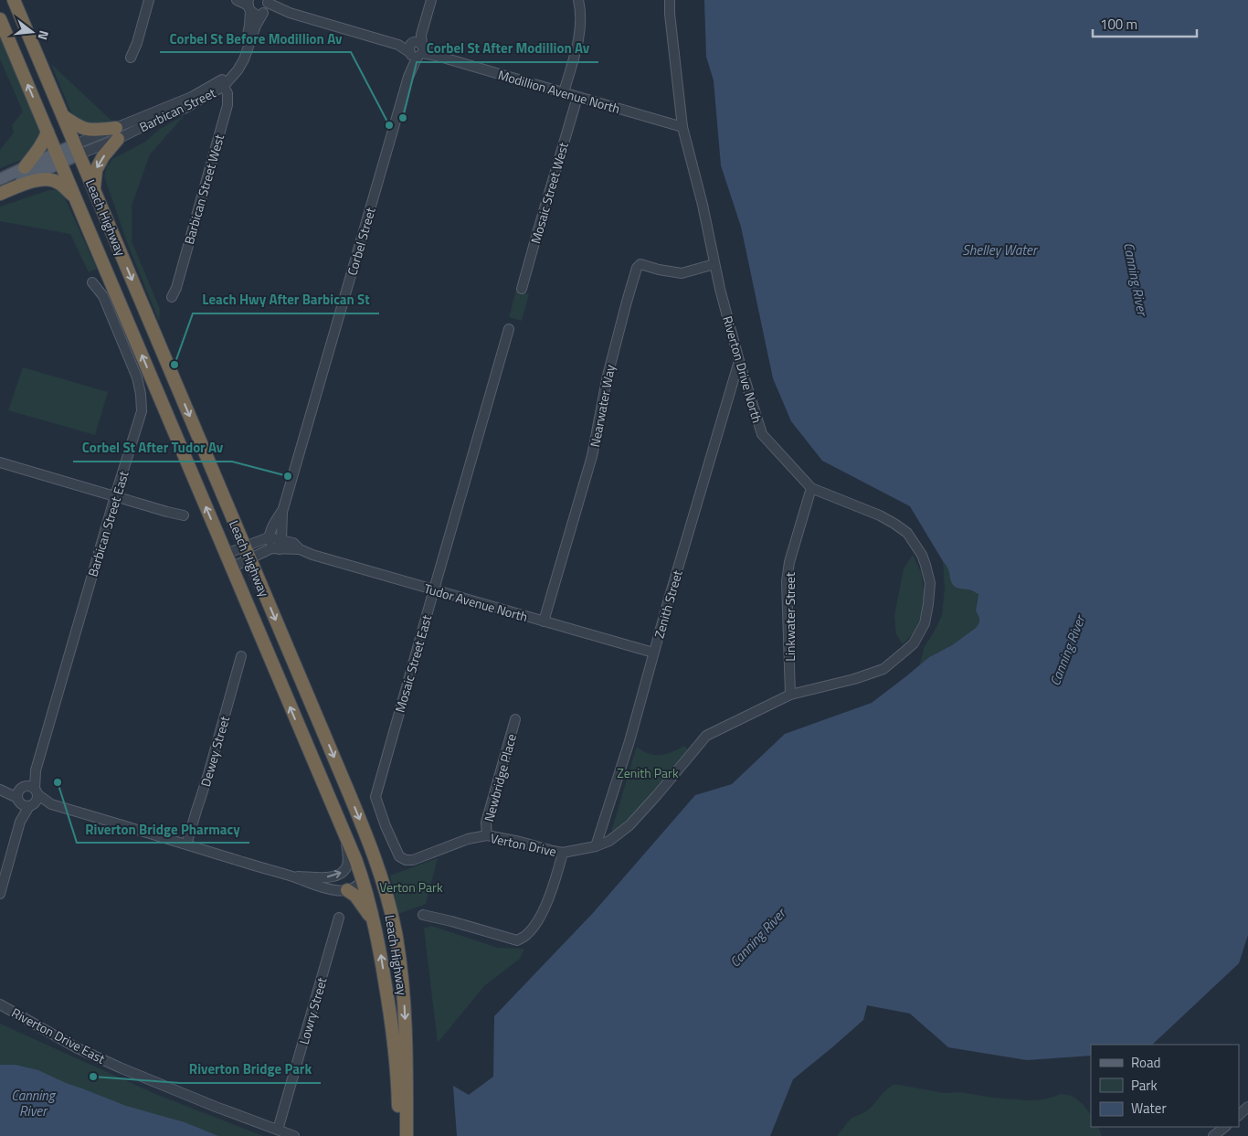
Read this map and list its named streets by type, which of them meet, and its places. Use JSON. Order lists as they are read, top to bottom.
{
  "streets": {
    "highway": ["Leach Highway"],
    "street": [
      "Modillion Avenue North",
      "Barbican Street",
      "Barbican Street West",
      "Mosaic Street West",
      "Corbel Street",
      "Riverton Drive North",
      "Nearwater Way",
      "Barbican Street East",
      "Tudor Avenue North",
      "Zenith Street",
      "Linkwater Street",
      "Mosaic Street East",
      "Dewey Street",
      "Newbridge Place",
      "Verton Drive",
      "Lowry Street",
      "Riverton Drive East"
    ]
  },
  "crossings": [
    ["Modillion Avenue North", "Barbican Street"],
    ["Modillion Avenue North", "Mosaic Street West"],
    ["Modillion Avenue North", "Corbel Street"],
    ["Modillion Avenue North", "Riverton Drive North"],
    ["Barbican Street", "Barbican Street West"],
    ["Barbican Street", "Leach Highway"],
    ["Leach Highway", "Tudor Avenue North"],
    ["Corbel Street", "Tudor Avenue North"],
    ["Riverton Drive North", "Nearwater Way"],
    ["Riverton Drive North", "Zenith Street"],
    ["Riverton Drive North", "Linkwater Street"],
    ["Riverton Drive North", "Verton Drive"],
    ["Nearwater Way", "Tudor Avenue North"],
    ["Tudor Avenue North", "Zenith Street"],
    ["Tudor Avenue North", "Mosaic Street East"],
    ["Mosaic Street East", "Verton Drive"],
    ["Newbridge Place", "Verton Drive"],
    ["Lowry Street", "Riverton Drive East"]
  ],
  "water": ["Shelley Water", "Canning River"],
  "parks": ["Zenith Park", "Verton Park"],
  "places": [
    "Corbel St After Modillion Av",
    "Corbel St Before Modillion Av",
    "Leach Hwy After Barbican St",
    "Corbel St After Tudor Av",
    "Riverton Bridge Pharmacy",
    "Riverton Bridge Park"
  ],
  "legend": ["Road", "Park", "Water"],
  "scale_bar": "100 m",
  "north": "right"
}
